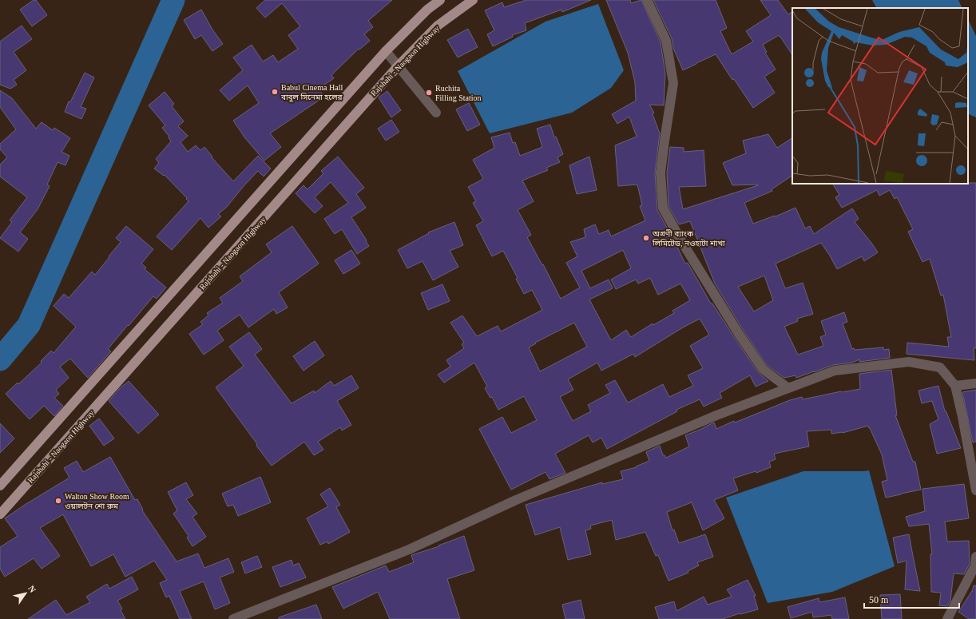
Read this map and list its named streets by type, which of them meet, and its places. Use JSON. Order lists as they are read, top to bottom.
{
  "streets": {
    "main road": ["Rajshahi - Naogaon Highway"]
  },
  "places": [
    "Babul Cinema Hall বাবুল সিনেমা হলের",
    "Ruchita Filling Station",
    "অগ্রণী ব্যাংক লিমিটেড, নওহাটা শাখা",
    "Walton Show Room ওয়ালটন শো রুম"
  ],
  "scale_bar": "50 m",
  "north": "top right"
}
